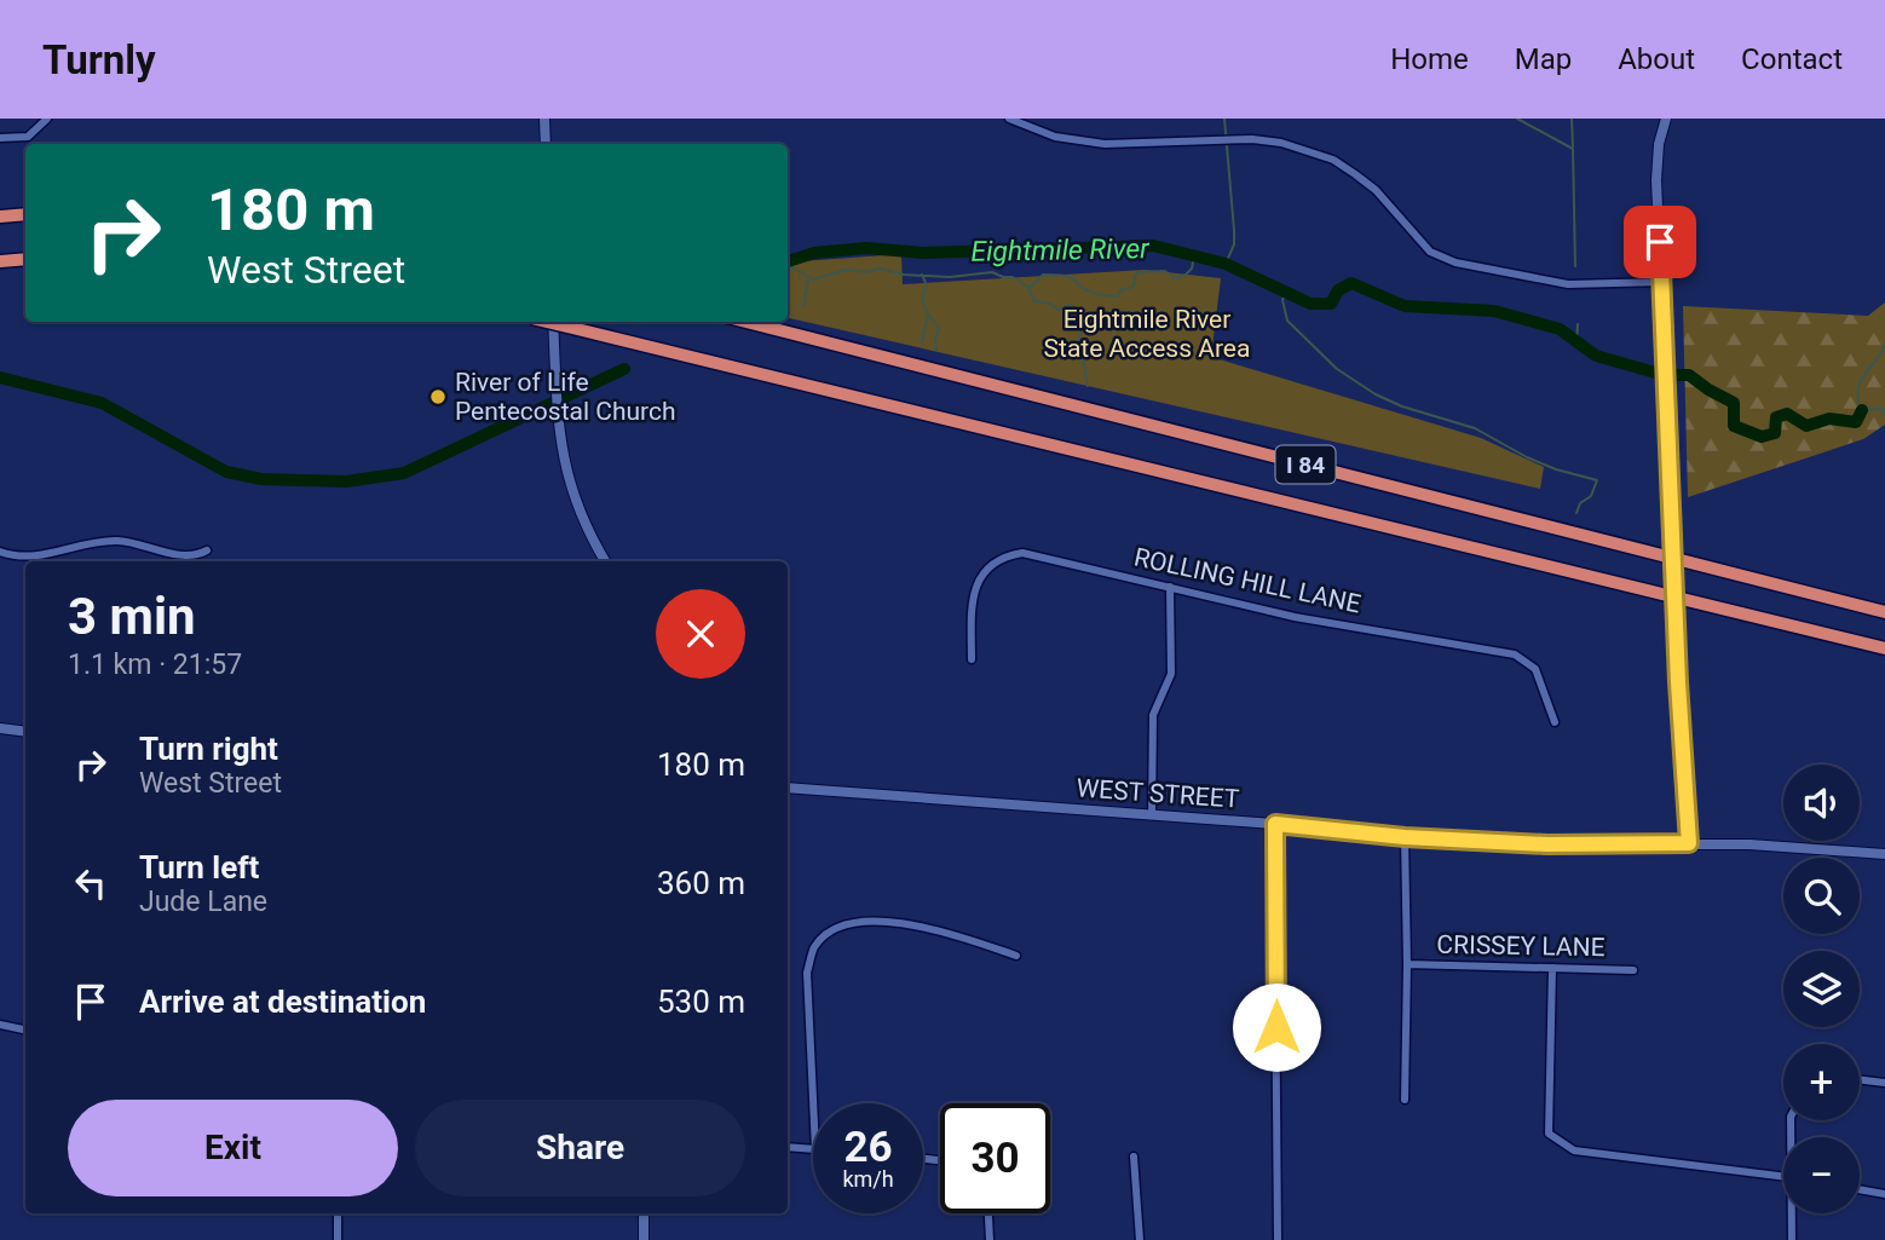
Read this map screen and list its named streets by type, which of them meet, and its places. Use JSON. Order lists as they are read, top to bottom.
{
  "streets": {
    "highway": ["I 84"],
    "main road": ["WEST STREET"],
    "street": ["ROLLING HILL LANE", "CRISSEY LANE"]
  },
  "water": ["Eightmile River"],
  "parks": ["Eightmile River State Access Area"],
  "places": ["River of Life Pentecostal Church"],
  "page": {
    "header": "Turnly",
    "nav": [
      "Home",
      "Map",
      "About",
      "Contact"
    ],
    "turn": ["180 m", "West Street"],
    "heading": ["3 min", "1.1 km · 21:57"],
    "list": [
      {
        "name": "Turn right",
        "note": "West Street",
        "value": "180 m"
      },
      {
        "name": "Turn left",
        "note": "Jude Lane",
        "value": "360 m"
      },
      {
        "name": "Arrive at destination",
        "value": "530 m"
      }
    ],
    "map_buttons": ["+", "−"],
    "buttons": ["Exit", "Share"],
    "speed": "26 km/h",
    "limit": "30"
  }
}
